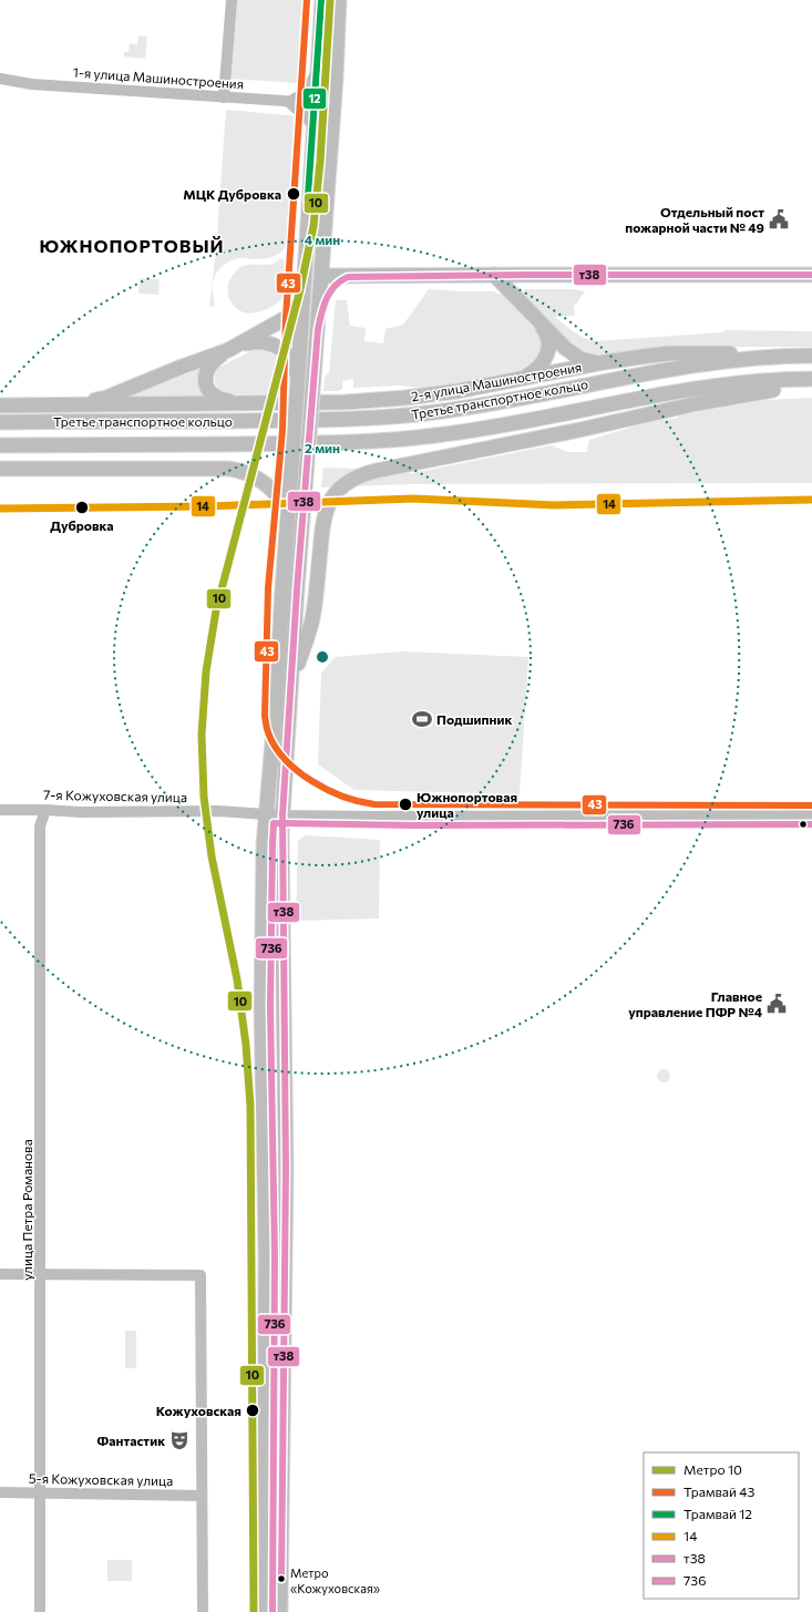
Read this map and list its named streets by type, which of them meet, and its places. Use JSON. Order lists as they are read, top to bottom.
{
  "streets": {
    "main road": ["2-я улица Машиностроения", "Третье транспортное кольцо"],
    "street": [
      "1-я улица Машиностроения",
      "7-я Кожуховская улица",
      "улица Петра Романова",
      "5-я Кожуховская улица"
    ]
  },
  "crossings": [
    ["2-я улица Машиностроения", "Третье транспортное кольцо"],
    ["7-я Кожуховская улица", "улица Петра Романова"],
    ["улица Петра Романова", "5-я Кожуховская улица"]
  ],
  "districts": ["ЮЖНОПОРТОВЫЙ"],
  "places": {
    "other": [
      "МЦК Дубровка",
      "Дубровка",
      "Южнопортовая улица",
      "Кожуховская",
      "Метро «Кожуховская»"
    ],
    "public building": ["Отдельный пост пожарной части № 49", "Главное управление ПФР №4"],
    "sports": ["Подшипник"],
    "theatre": ["Фантастик"]
  },
  "lines": [
    "metro line 10",
    "tram line 43",
    "tram line 12",
    "transit line т38",
    "transit line 14",
    "transit line 736"
  ],
  "legend": [
    "Метро 10",
    "Трамвай 43",
    "Трамвай 12",
    "14",
    "т38",
    "736"
  ],
  "rings": ["4 мин", "2 мин"]
}
